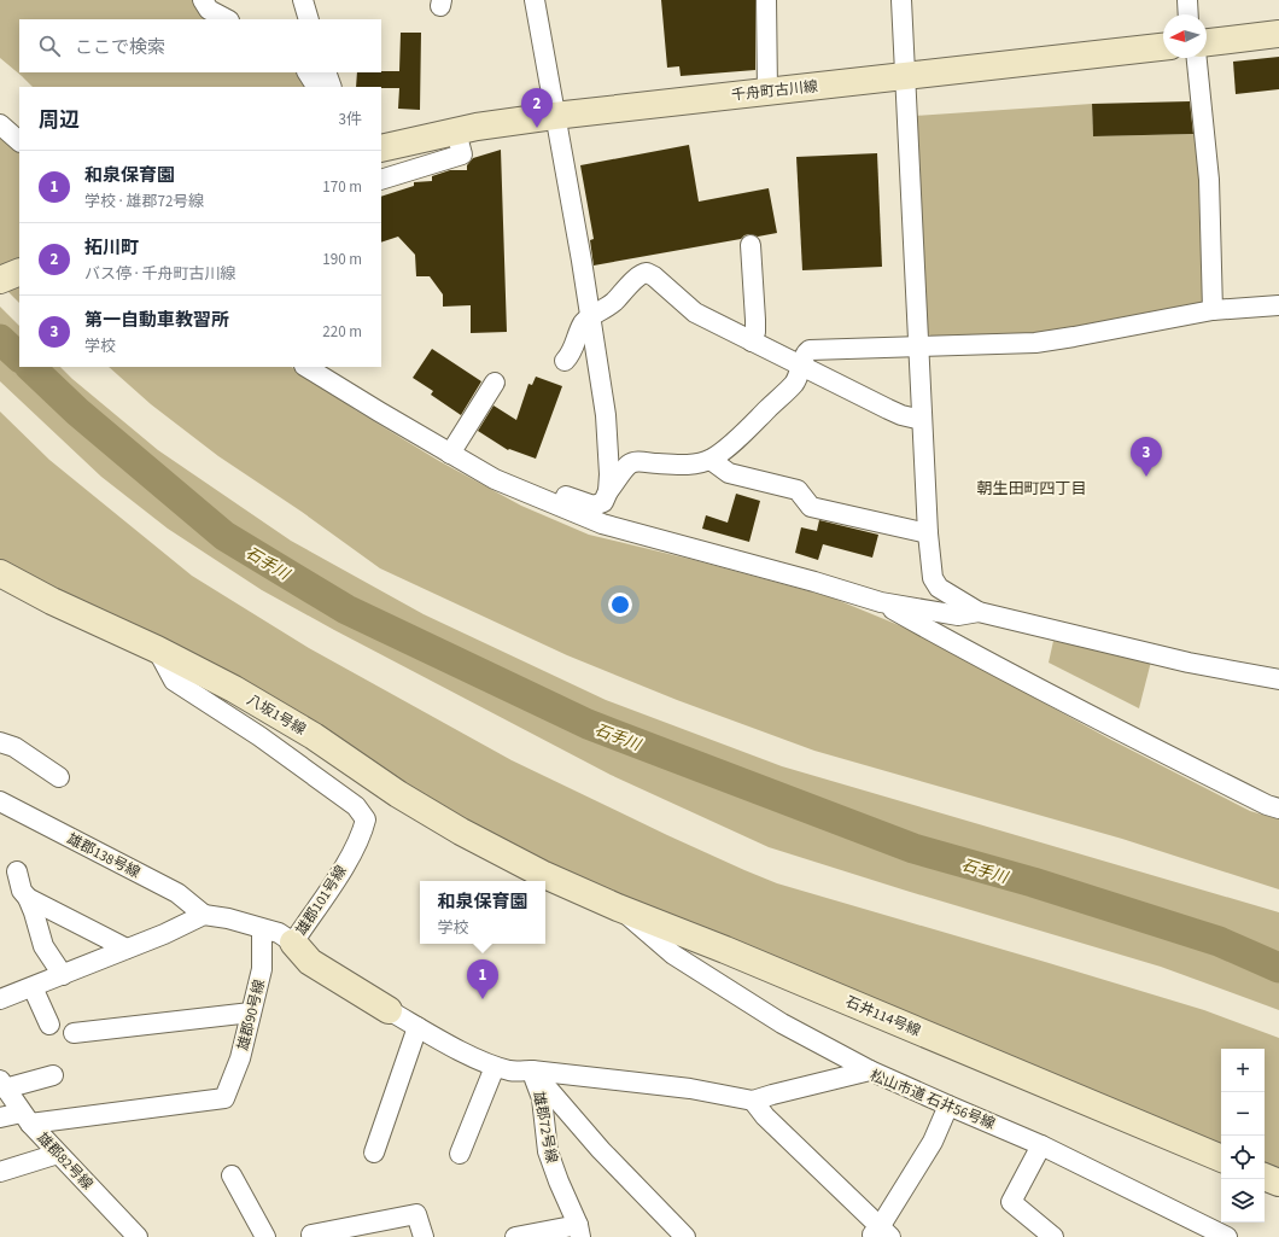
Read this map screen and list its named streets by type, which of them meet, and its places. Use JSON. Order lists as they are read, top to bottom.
{
  "streets": {
    "street": [
      "千舟町古川線",
      "八坂1号線",
      "雄郡138号線",
      "雄郡101号線",
      "雄郡90号線",
      "石井114号線",
      "松山市道 石井56号線",
      "雄郡72号線",
      "雄郡82号線"
    ]
  },
  "crossings": [
    ["八坂1号線", "雄郡101号線"],
    ["八坂1号線", "石井114号線"],
    ["雄郡138号線", "雄郡101号線"],
    ["雄郡101号線", "雄郡90号線"],
    ["雄郡90号線", "雄郡82号線"]
  ],
  "districts": ["朝生田町四丁目"],
  "water": ["石手川"],
  "north": "left",
  "page": {
    "search": "ここで検索",
    "heading": ["周辺", "3件"],
    "pins": ["2", "3", "1"],
    "list": [
      {
        "mark": "1",
        "name": "和泉保育園",
        "note": "学校 · 雄郡72号線",
        "value": "170 m"
      },
      {
        "mark": "2",
        "name": "拓川町",
        "note": "バス停 · 千舟町古川線",
        "value": "190 m"
      },
      {
        "mark": "3",
        "name": "第一自動車教習所",
        "note": "学校",
        "value": "220 m"
      }
    ],
    "popup": ["和泉保育園", "学校"],
    "map_buttons": ["+", "−"]
  }
}
